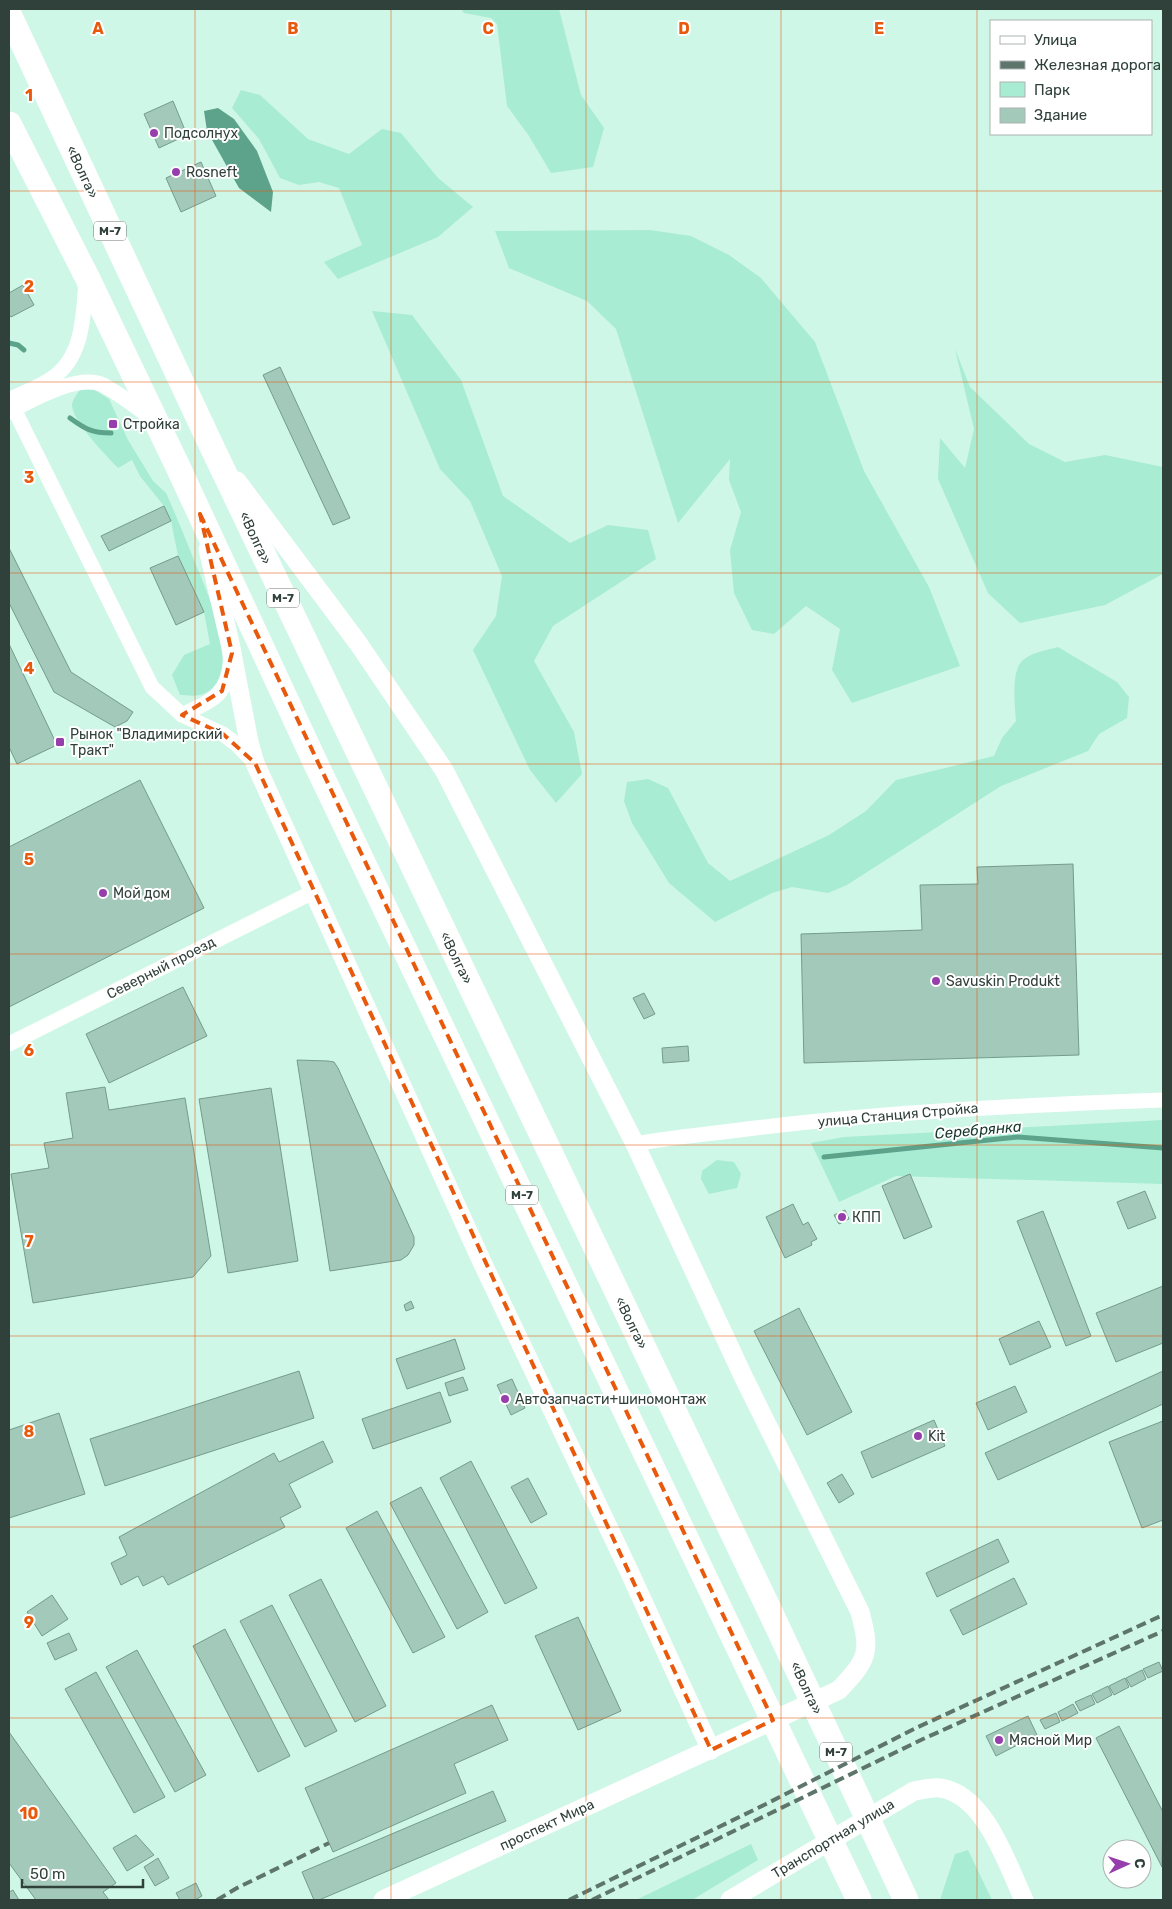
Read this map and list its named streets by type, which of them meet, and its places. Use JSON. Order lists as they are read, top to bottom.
{
  "streets": {
    "highway": ["«Волга»", "М-7"],
    "street": [
      "Северный проезд",
      "улица Станция Стройка",
      "проспект Мира",
      "Транспортная улица"
    ]
  },
  "crossings": [
    ["«Волга»", "проспект Мира"],
    ["улица Станция Стройка", "проспект Мира"]
  ],
  "water": ["Серебрянка"],
  "places": {
    "other": [
      "Подсолнух",
      "Rosneft",
      "Мой дом",
      "Savuskin Produkt",
      "КПП",
      "Автозапчасти+шиномонтаж",
      "Kit",
      "Мясной Мир"
    ],
    "transit": ["Стройка", "Рынок \"Владимирский Тракт\""]
  },
  "legend": [
    "Улица",
    "Железная дорога",
    "Парк",
    "Здание"
  ],
  "scale_bar": "50 m",
  "north": "right",
  "grid": {
    "columns": [
      "A",
      "B",
      "C",
      "D",
      "E"
    ],
    "rows": [
      "1",
      "2",
      "3",
      "4",
      "5",
      "6",
      "7",
      "8",
      "9",
      "10"
    ]
  }
}
